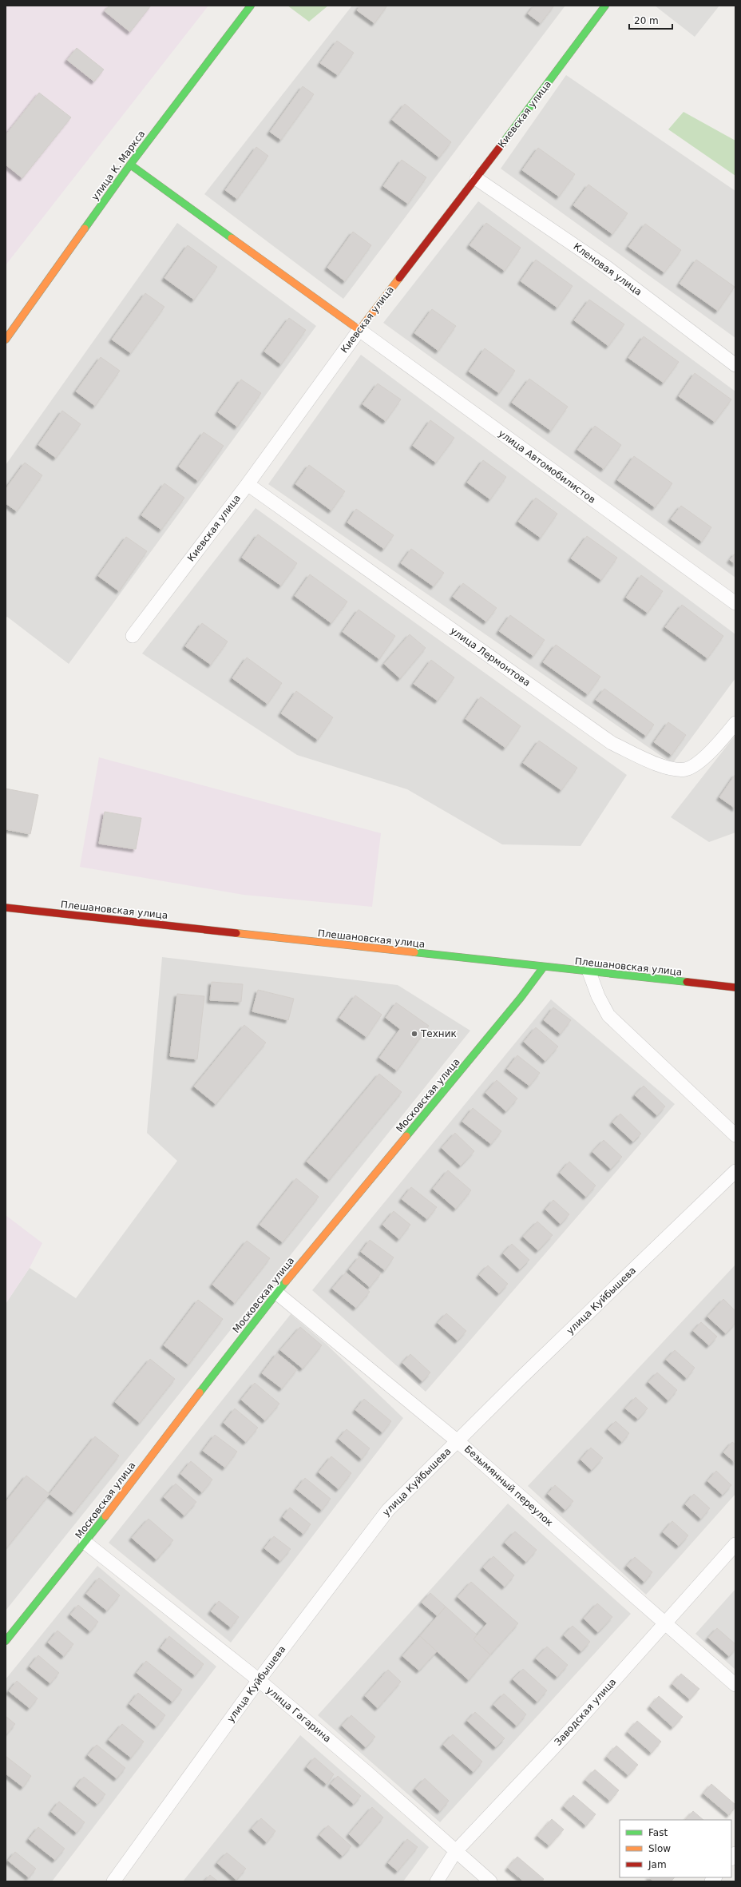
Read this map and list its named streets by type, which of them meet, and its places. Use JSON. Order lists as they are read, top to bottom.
{
  "streets": {
    "street": [
      "Киевская улица",
      "улица К. Маркса",
      "Кленовая улица",
      "улица Автомобилистов",
      "улица Лермонтова",
      "Плешановская улица",
      "Московская улица",
      "улица Куйбышева",
      "Безымянный переулок",
      "Заводская улица",
      "улица Гагарина"
    ]
  },
  "crossings": [
    ["Киевская улица", "Кленовая улица"],
    ["Киевская улица", "улица Автомобилистов"],
    ["Киевская улица", "улица Лермонтова"],
    ["Плешановская улица", "Московская улица"],
    ["Московская улица", "Безымянный переулок"],
    ["Московская улица", "улица Гагарина"],
    ["улица Куйбышева", "Безымянный переулок"],
    ["улица Куйбышева", "улица Гагарина"],
    ["Безымянный переулок", "Заводская улица"],
    ["Заводская улица", "улица Гагарина"]
  ],
  "places": ["Техник"],
  "legend": ["Fast", "Slow", "Jam"],
  "scale_bar": "20 m"
}
